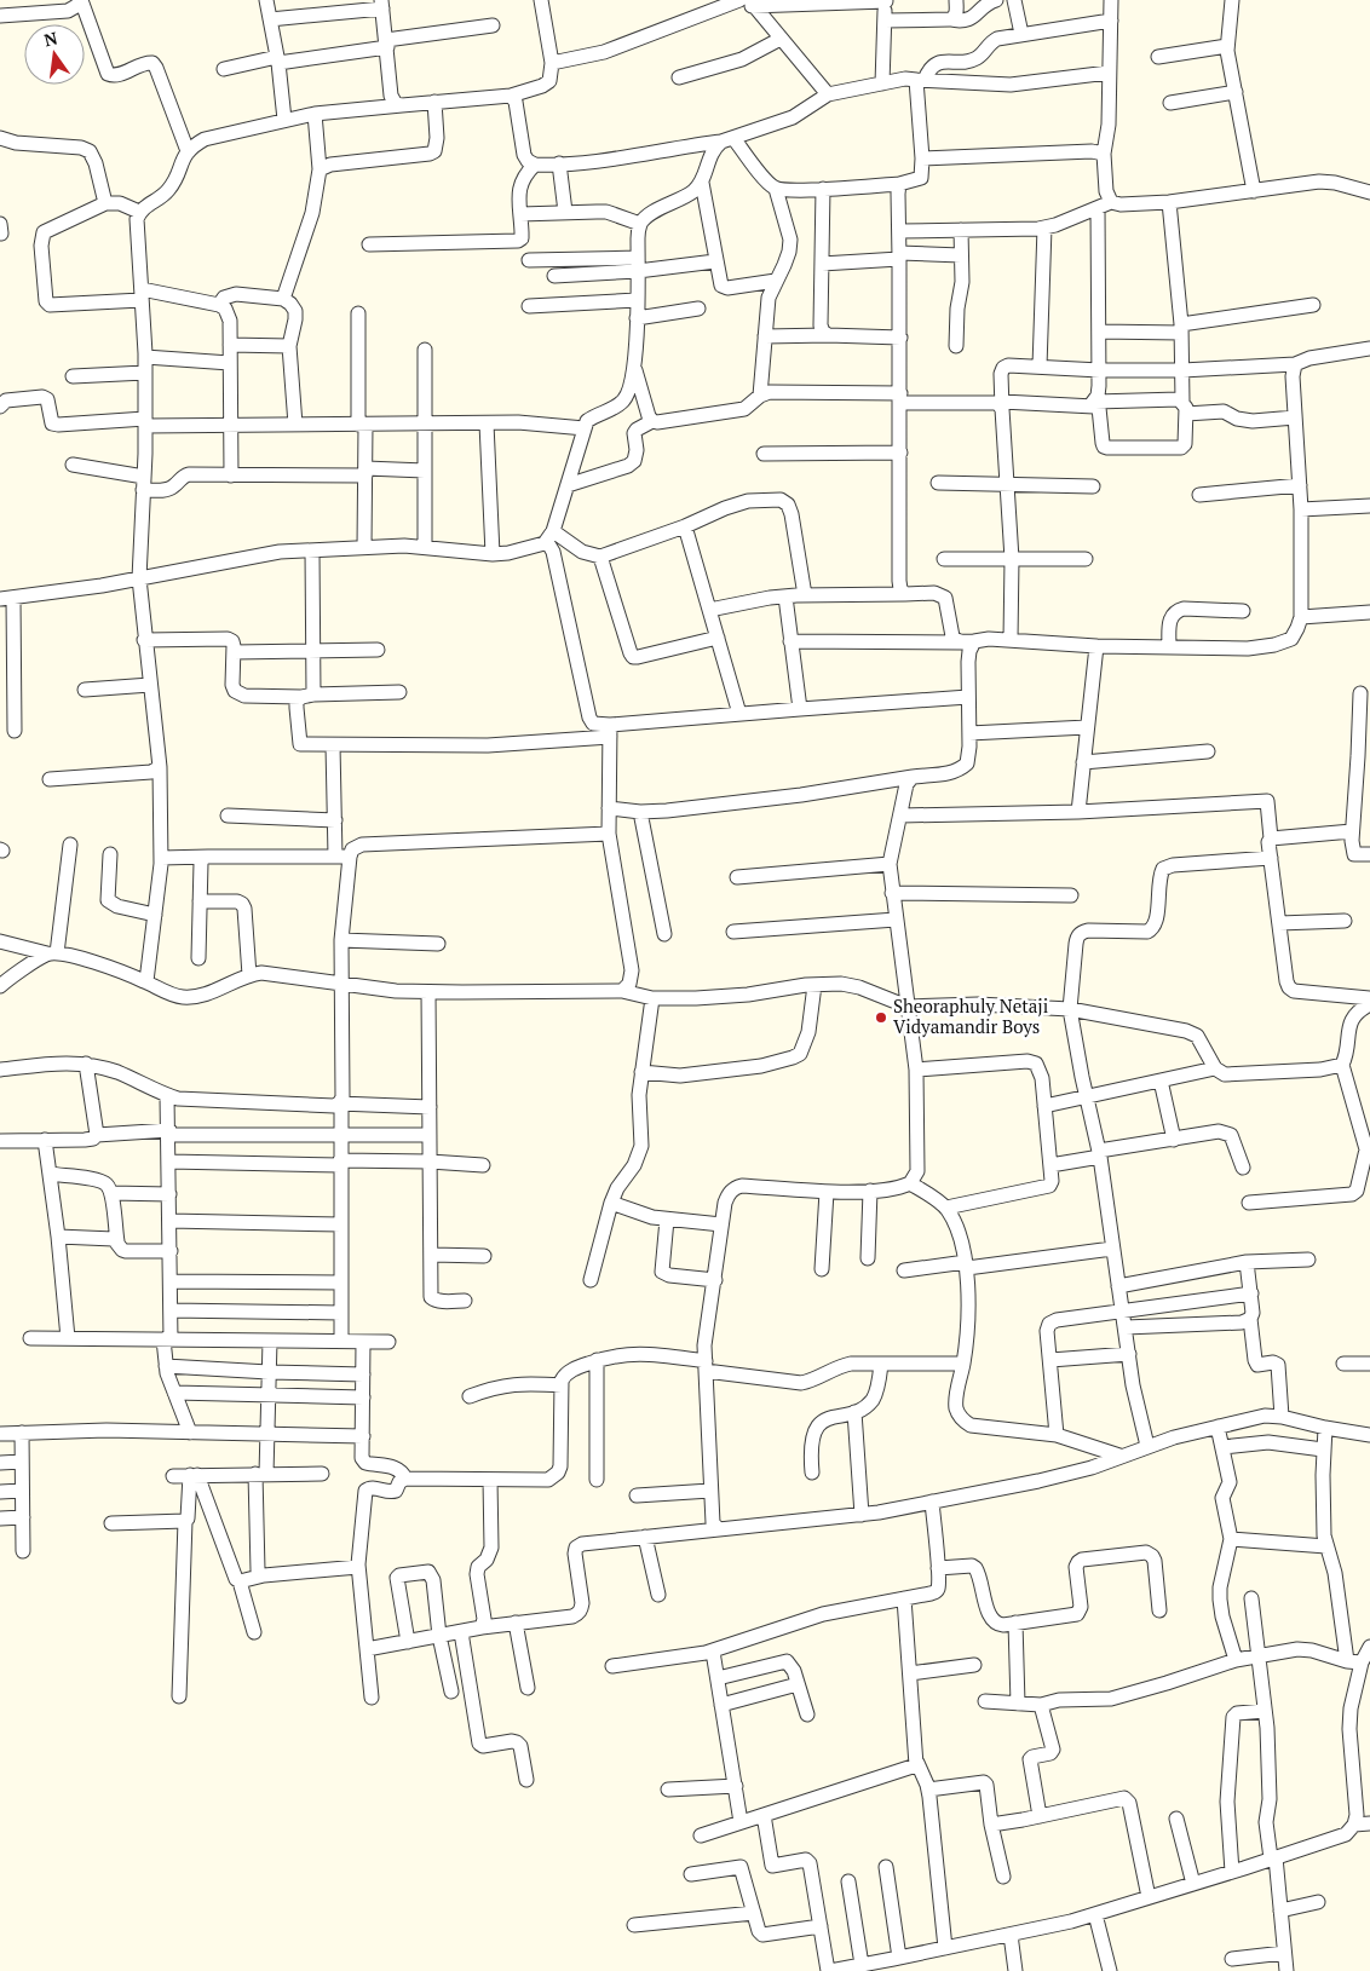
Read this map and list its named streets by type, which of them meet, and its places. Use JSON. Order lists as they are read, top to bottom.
{
  "places": ["Sheoraphuly Netaji Vidyamandir Boys"],
  "north": "top"
}
